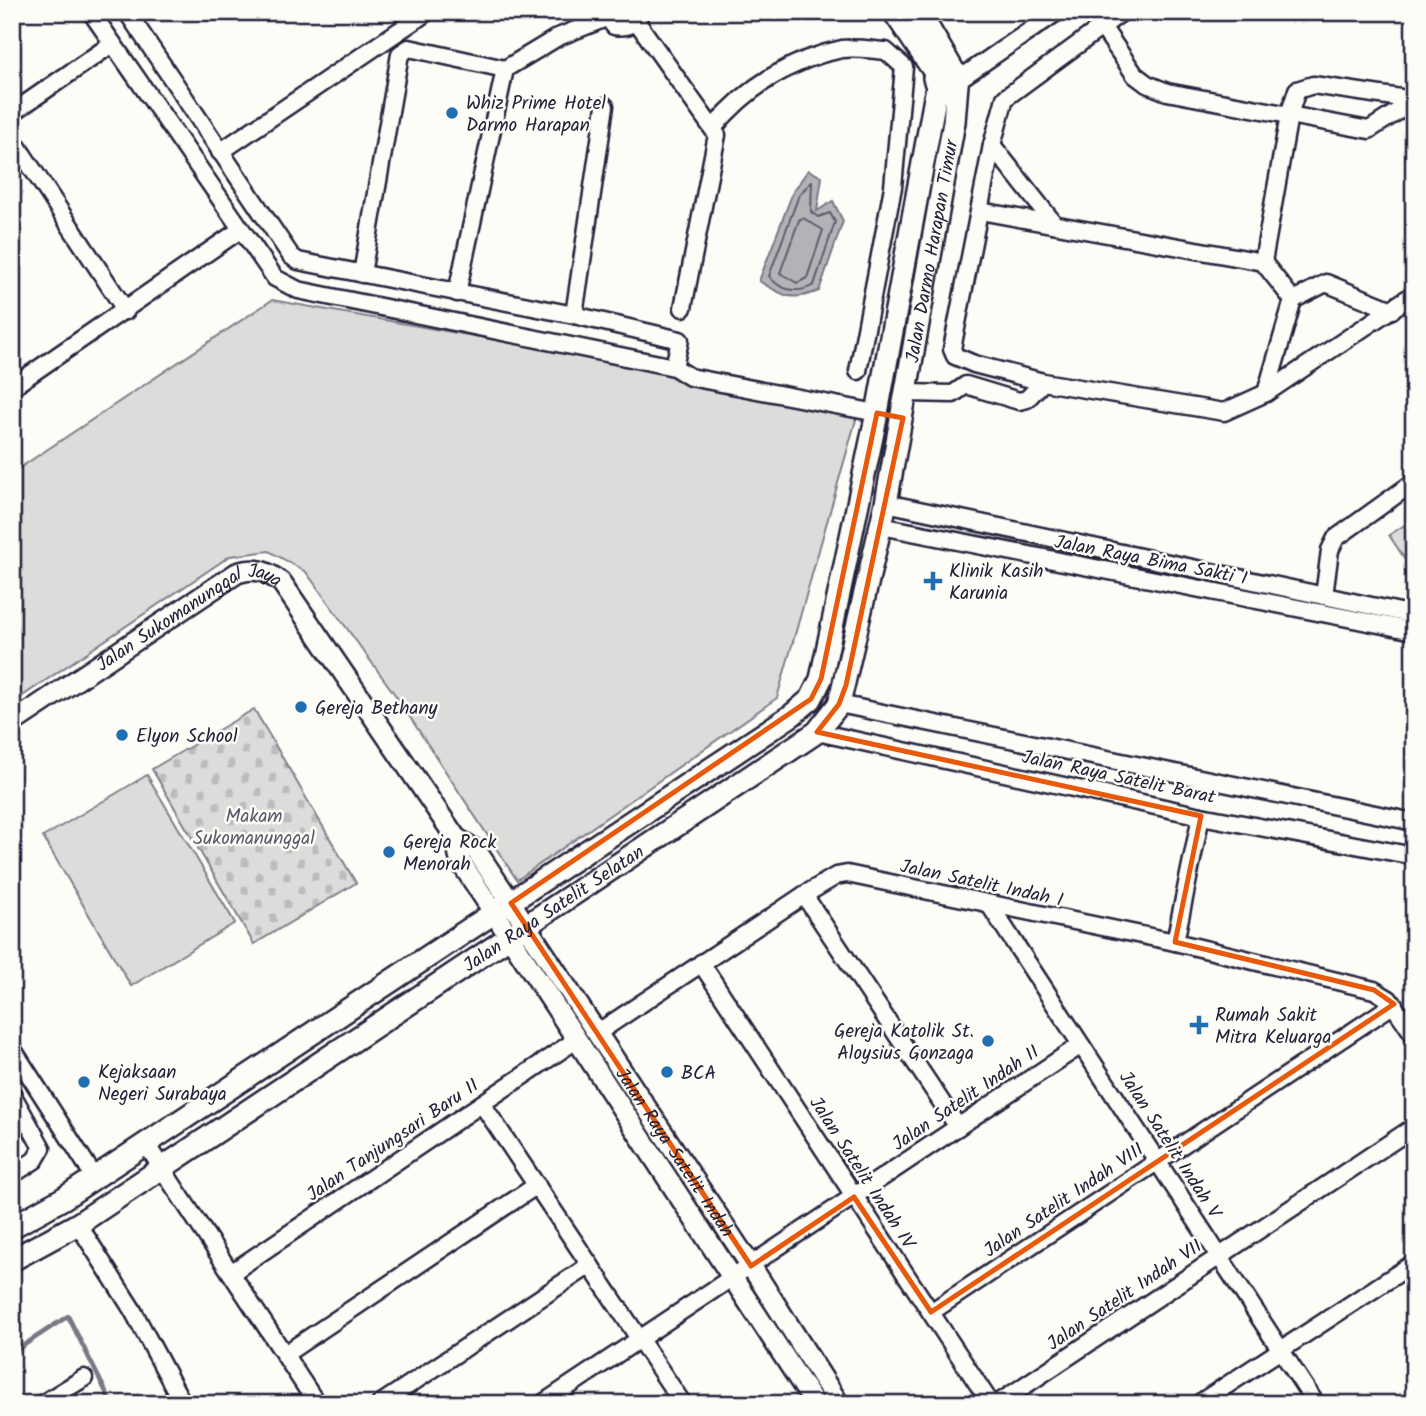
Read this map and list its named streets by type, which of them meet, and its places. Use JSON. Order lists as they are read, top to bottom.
{
  "streets": {
    "main road": ["Jalan Darmo Harapan Timur", "Jalan Raya Satelit Selatan"],
    "street": [
      "Jalan Raya Bima Sakti I",
      "Jalan Sukomanunggal Jaya",
      "Jalan Raya Satelit Barat",
      "Jalan Satelit Indah I",
      "Jalan Satelit Indah II",
      "Jalan Tanjungsari Baru II",
      "Jalan Satelit Indah V",
      "Jalan Raya Satelit Indah",
      "Jalan Satelit Indah IV",
      "Jalan Satelit Indah VIII",
      "Jalan Satelit Indah VII"
    ]
  },
  "crossings": [
    ["Jalan Darmo Harapan Timur", "Jalan Raya Satelit Selatan"],
    ["Jalan Raya Bima Sakti I", "Jalan Raya Satelit Selatan"],
    ["Jalan Sukomanunggal Jaya", "Jalan Raya Satelit Selatan"],
    ["Jalan Sukomanunggal Jaya", "Jalan Raya Satelit Indah"],
    ["Jalan Raya Satelit Barat", "Jalan Raya Satelit Selatan"],
    ["Jalan Satelit Indah I", "Jalan Satelit Indah V"],
    ["Jalan Satelit Indah I", "Jalan Raya Satelit Indah"],
    ["Jalan Satelit Indah I", "Jalan Satelit Indah IV"],
    ["Jalan Satelit Indah I", "Jalan Satelit Indah VIII"],
    ["Jalan Raya Satelit Selatan", "Jalan Raya Satelit Indah"],
    ["Jalan Satelit Indah II", "Jalan Satelit Indah V"],
    ["Jalan Satelit Indah II", "Jalan Raya Satelit Indah"],
    ["Jalan Satelit Indah II", "Jalan Satelit Indah IV"],
    ["Jalan Tanjungsari Baru II", "Jalan Raya Satelit Indah"],
    ["Jalan Satelit Indah V", "Jalan Satelit Indah VIII"],
    ["Jalan Satelit Indah V", "Jalan Satelit Indah VII"],
    ["Jalan Satelit Indah IV", "Jalan Satelit Indah VIII"]
  ],
  "parks": ["Makam Sukomanunggal"],
  "places": {
    "other": [
      "Whiz Prime Hotel Darmo Harapan",
      "Gereja Bethany",
      "Elyon School",
      "Gereja Rock Menorah",
      "Gereja Katolik St. Aloysius Gonzaga",
      "BCA",
      "Kejaksaan Negeri Surabaya"
    ],
    "health": ["Klinik Kasih Karunia", "Rumah Sakit Mitra Keluarga"]
  }
}
